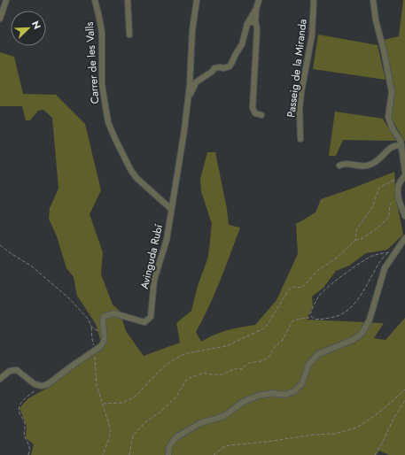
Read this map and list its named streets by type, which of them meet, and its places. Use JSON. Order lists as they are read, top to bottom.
{
  "streets": {
    "street": ["Carrer de les Valls", "Passeig de la Miranda", "Avinguda Rubí"]
  },
  "crossings": [
    ["Carrer de les Valls", "Avinguda Rubí"]
  ],
  "north": "top right"
}
